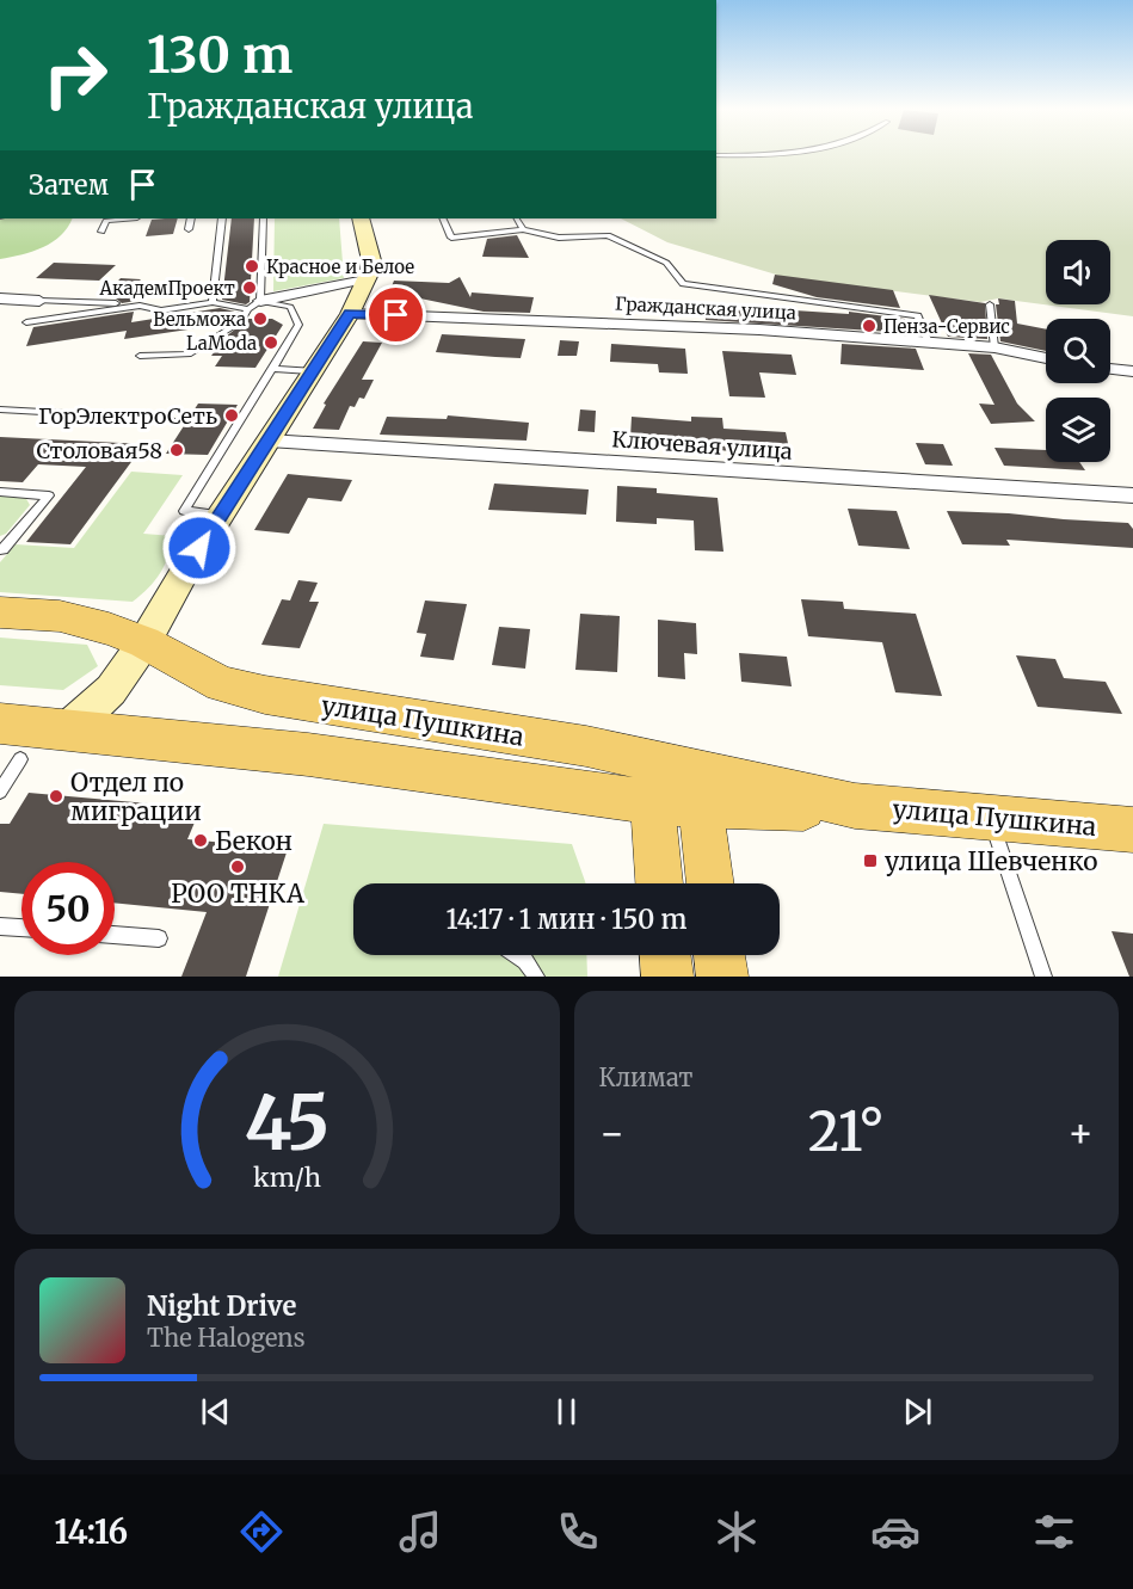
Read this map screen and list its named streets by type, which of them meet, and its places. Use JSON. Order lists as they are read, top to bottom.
{
  "streets": {
    "main road": ["улица Пушкина"],
    "street": ["Гражданская улица", "Ключевая улица"]
  },
  "places": {
    "other": [
      "Красное и Белое",
      "АкадемПроект",
      "Вельможа",
      "Пенза-Сервис",
      "LaModa",
      "ГорЭлектроСеть",
      "Столовая58",
      "Отдел по миграции",
      "Бекон",
      "РОО ТНКА"
    ],
    "transit": ["улица Шевченко"]
  },
  "page": {
    "turn": ["130 m", "Гражданская улица"],
    "then": "Затем",
    "limit": "50",
    "trip": "14:17 · 1 мин · 150 m",
    "tile": "Климат",
    "heat": ["−", "21°", "+"],
    "song": ["Night Drive", "The Halogens"],
    "tabs": "14:16",
    "gauge": ["45", "km/h"]
  }
}
